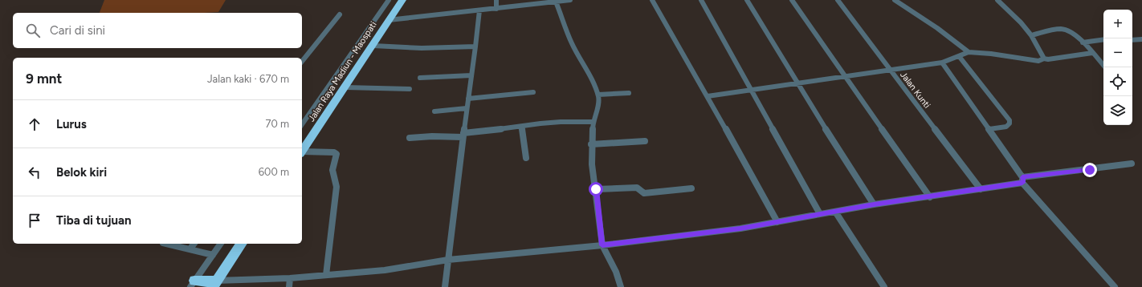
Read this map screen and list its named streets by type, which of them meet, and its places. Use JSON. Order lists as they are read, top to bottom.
{
  "streets": {
    "highway": ["Jalan Raya Madiun - Maospati"],
    "street": ["Jalan Kunti"]
  },
  "page": {
    "map_buttons": ["+", "−"],
    "search": "Cari di sini",
    "heading": ["9 mnt", "Jalan kaki · 670 m"],
    "list": [
      ["Lurus", "70 m"],
      ["Belok kiri", "600 m"],
      "Tiba di tujuan"
    ]
  }
}
